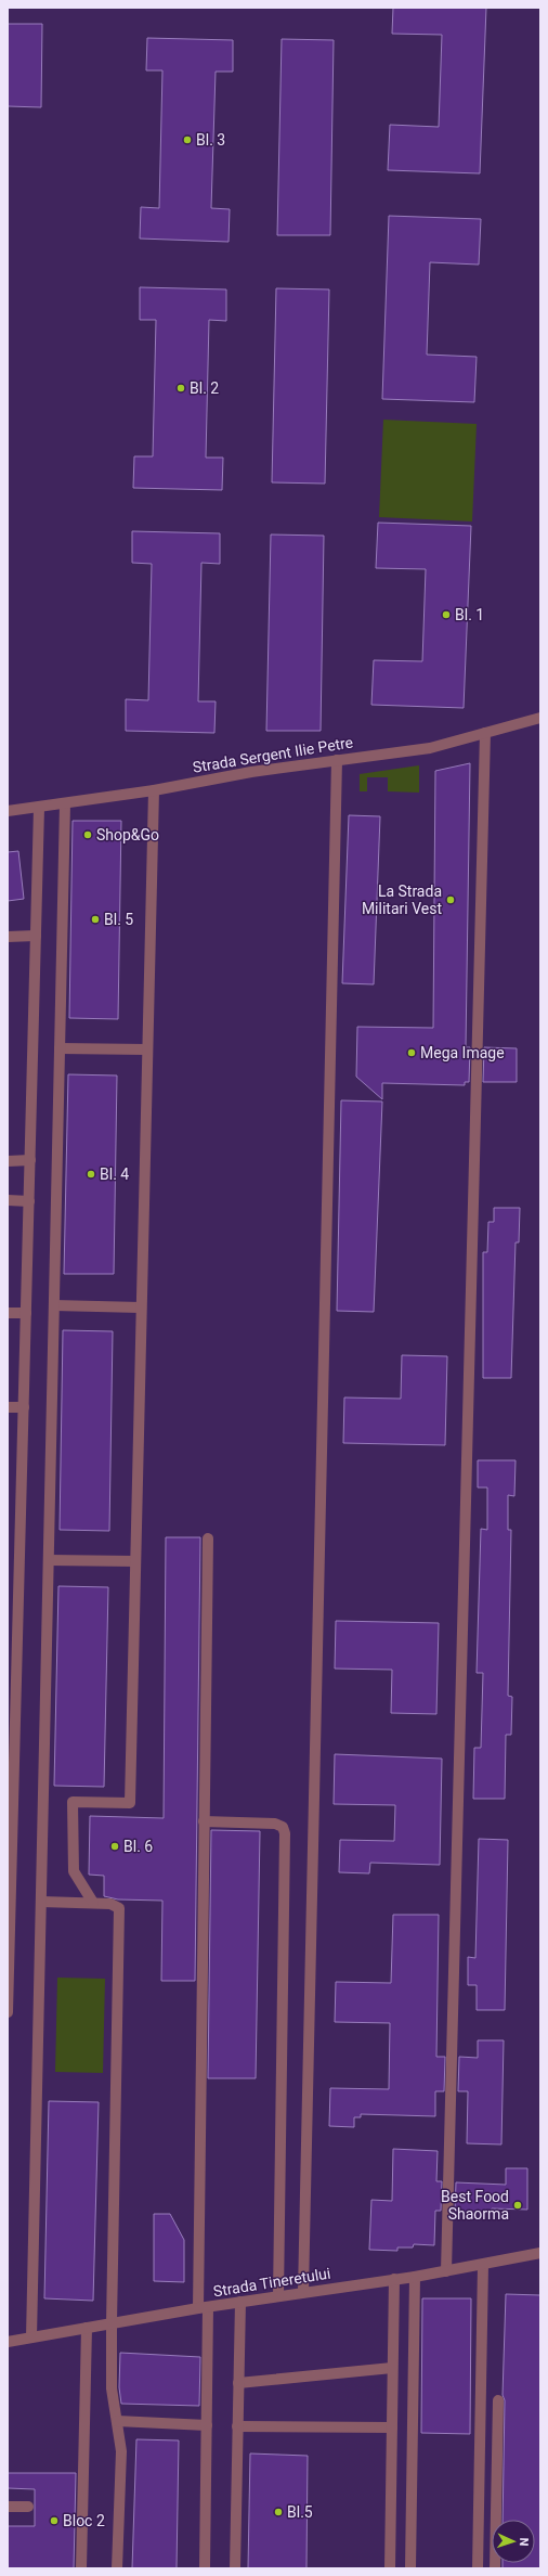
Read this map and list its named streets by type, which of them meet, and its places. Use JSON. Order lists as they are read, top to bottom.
{
  "streets": {
    "street": ["Strada Sergent Ilie Petre", "Strada Tineretului"]
  },
  "places": [
    "Bl. 3",
    "Bl. 2",
    "Bl. 1",
    "Shop&Go",
    "La Strada Militari Vest",
    "Bl. 5",
    "Mega Image",
    "Bl. 4",
    "Bl. 6",
    "Best Food Shaorma",
    "Bl.5",
    "Bloc 2"
  ],
  "north": "right"
}
